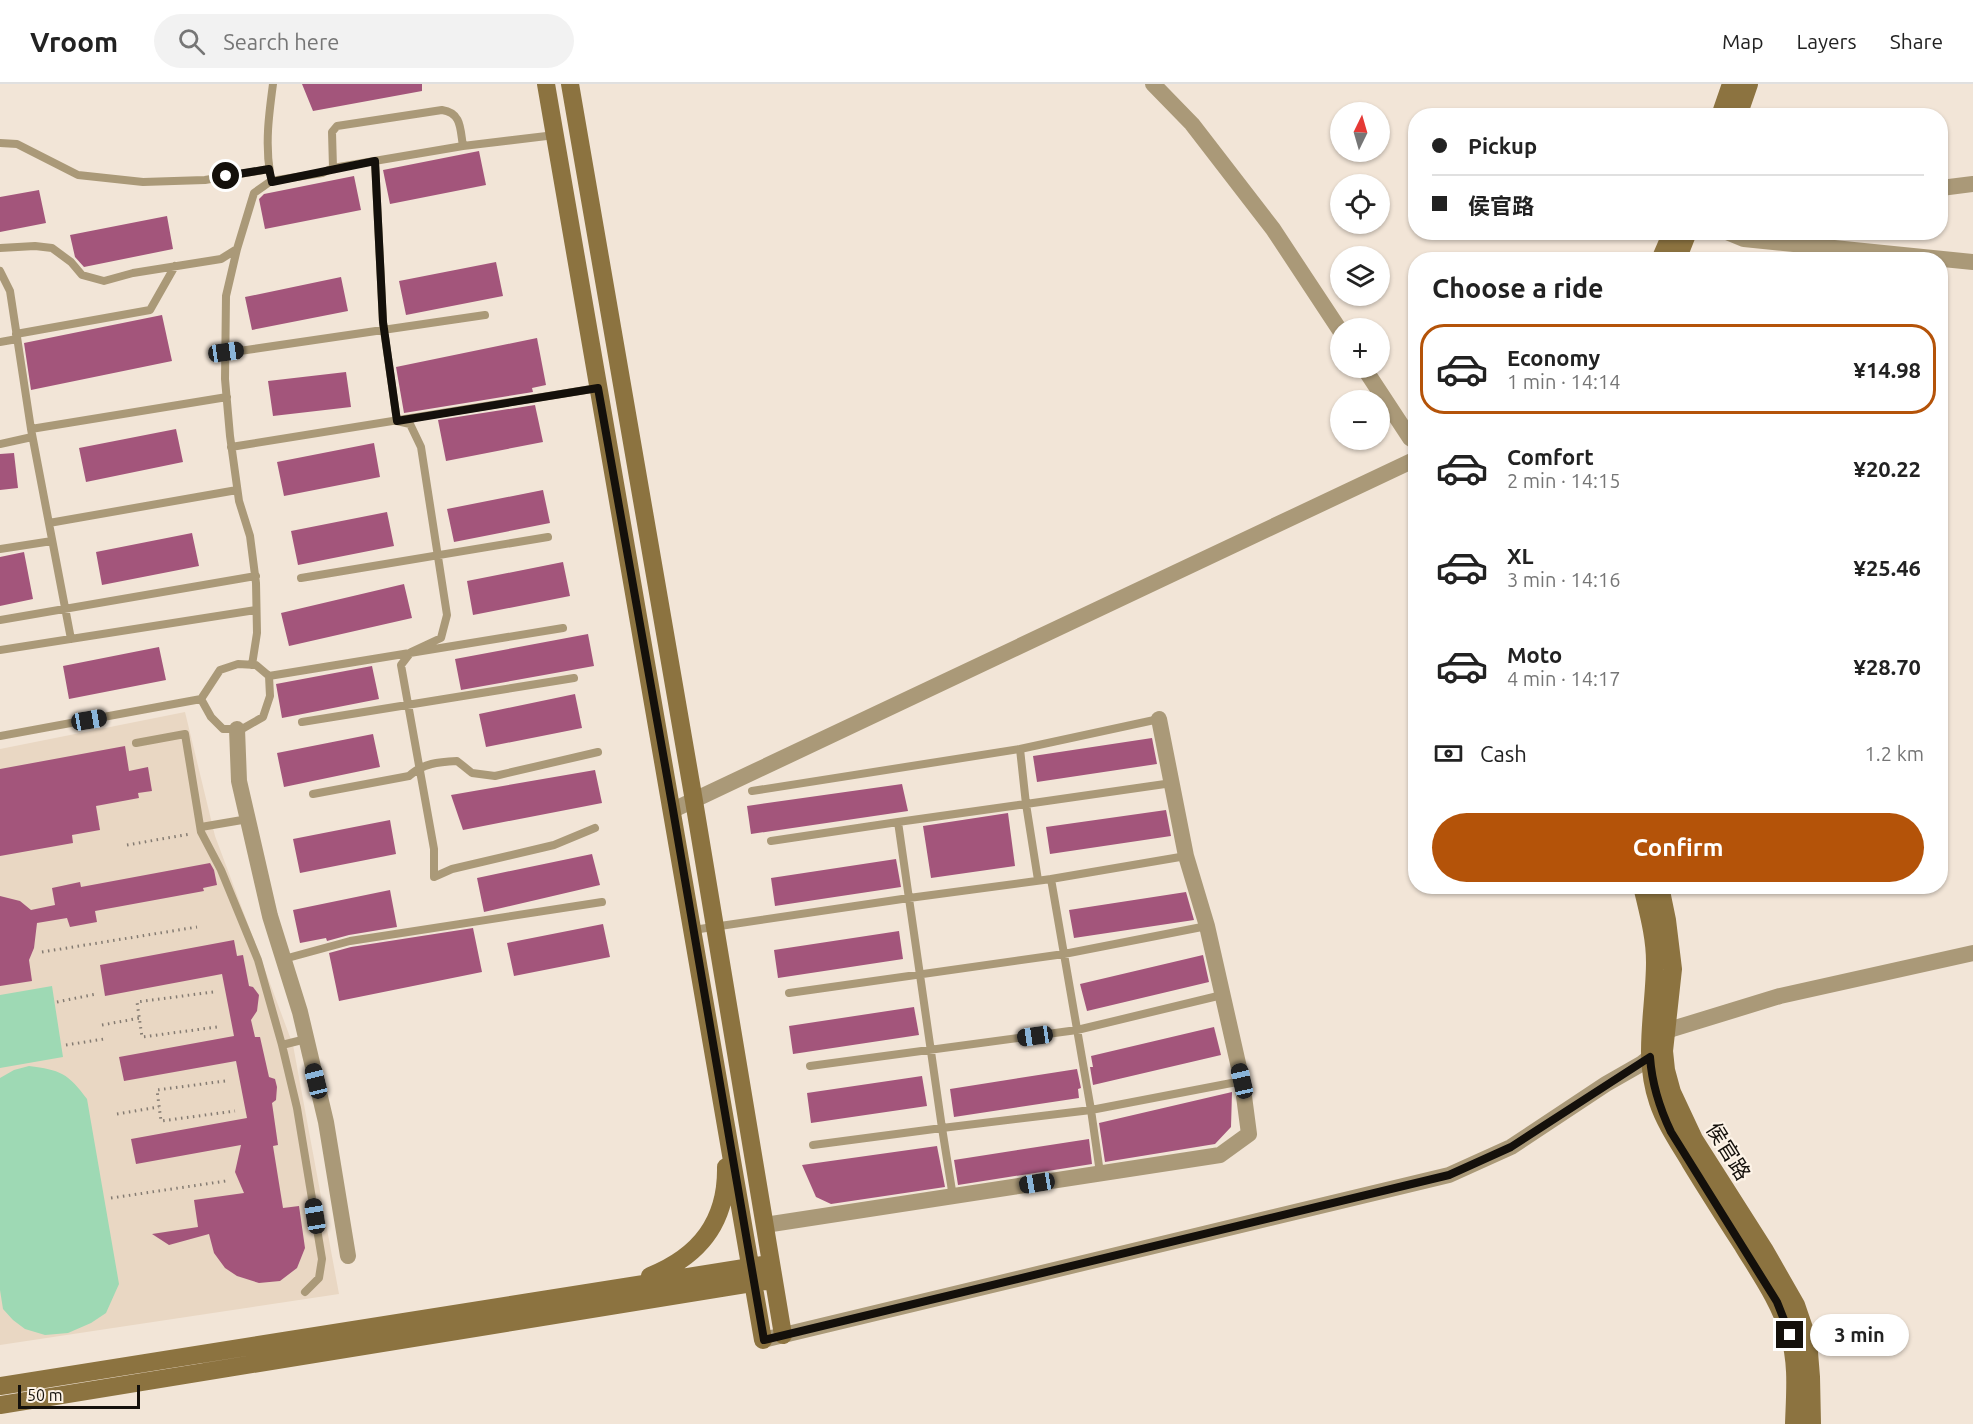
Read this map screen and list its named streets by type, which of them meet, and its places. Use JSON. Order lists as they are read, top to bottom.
{
  "streets": {
    "street": ["侯官路"]
  },
  "scale_bar": "50 m",
  "north": "top",
  "page": {
    "header": "Vroom",
    "search": "Search here",
    "nav": ["Map", "Layers", "Share"],
    "map_buttons": ["+", "−"],
    "banner": ["Pickup", "侯官路"],
    "heading": "Choose a ride",
    "list": [
      {
        "name": "Economy",
        "note": "1 min · 14:14",
        "value": "¥14.98"
      },
      {
        "name": "Comfort",
        "note": "2 min · 14:15",
        "value": "¥20.22"
      },
      {
        "name": "XL",
        "note": "3 min · 14:16",
        "value": "¥25.46"
      },
      {
        "name": "Moto",
        "note": "4 min · 14:17",
        "value": "¥28.70"
      }
    ],
    "pay": ["Cash", "1.2 km"],
    "buttons": "Confirm",
    "bubble": "3 min",
    "scale": "50 m"
  }
}
